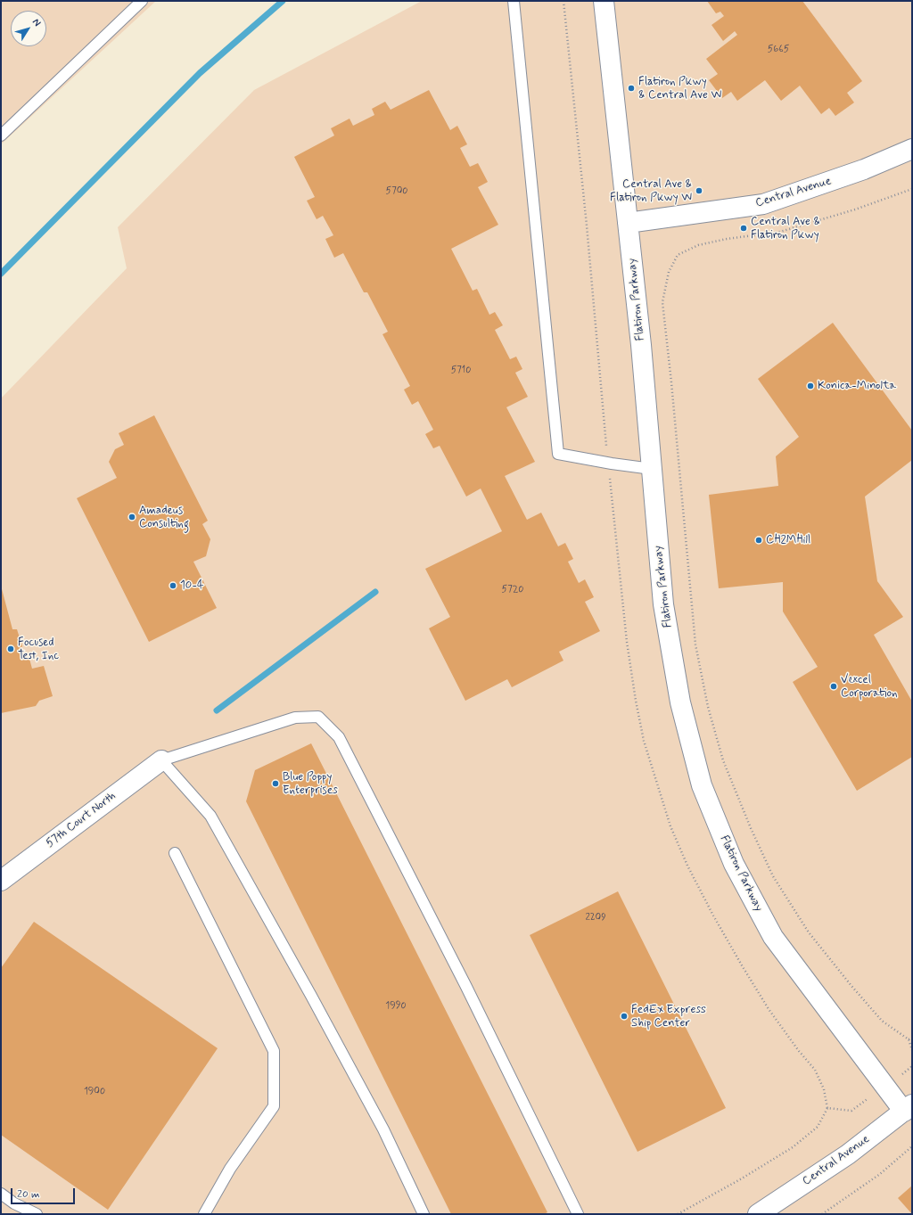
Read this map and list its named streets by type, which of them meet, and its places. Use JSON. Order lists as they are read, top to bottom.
{
  "streets": {
    "street": ["Central Avenue", "Flatiron Parkway", "57th Court North"]
  },
  "crossings": [
    ["Central Avenue", "Flatiron Parkway"]
  ],
  "places": [
    "Flatiron Pkwy & Central Ave W",
    "Central Ave & Flatiron Pkwy W",
    "Central Ave & Flatiron Pkwy",
    "Konica-Minolta",
    "Amadeus Consulting",
    "CH2MHill",
    "10-4",
    "Focused Test, Inc",
    "Vexcel Corporation",
    "Blue Poppy Enterprises",
    "FedEx Express Ship Center"
  ],
  "house_numbers": [
    "5665",
    "5700",
    "5710",
    "5720",
    "2209",
    "1990",
    "1900"
  ],
  "scale_bar": "20 m",
  "north": "top right"
}
